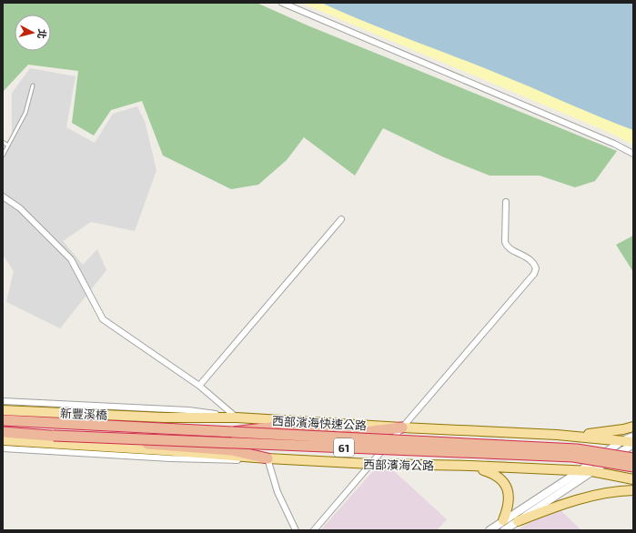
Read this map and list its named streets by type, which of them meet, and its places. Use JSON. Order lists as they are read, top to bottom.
{
  "streets": {
    "highway": ["西部濱海快速公路", "61"],
    "main road": ["新豐溪橋", "西部濱海公路"]
  },
  "crossings": [
    ["新豐溪橋", "61"]
  ],
  "north": "right"
}
